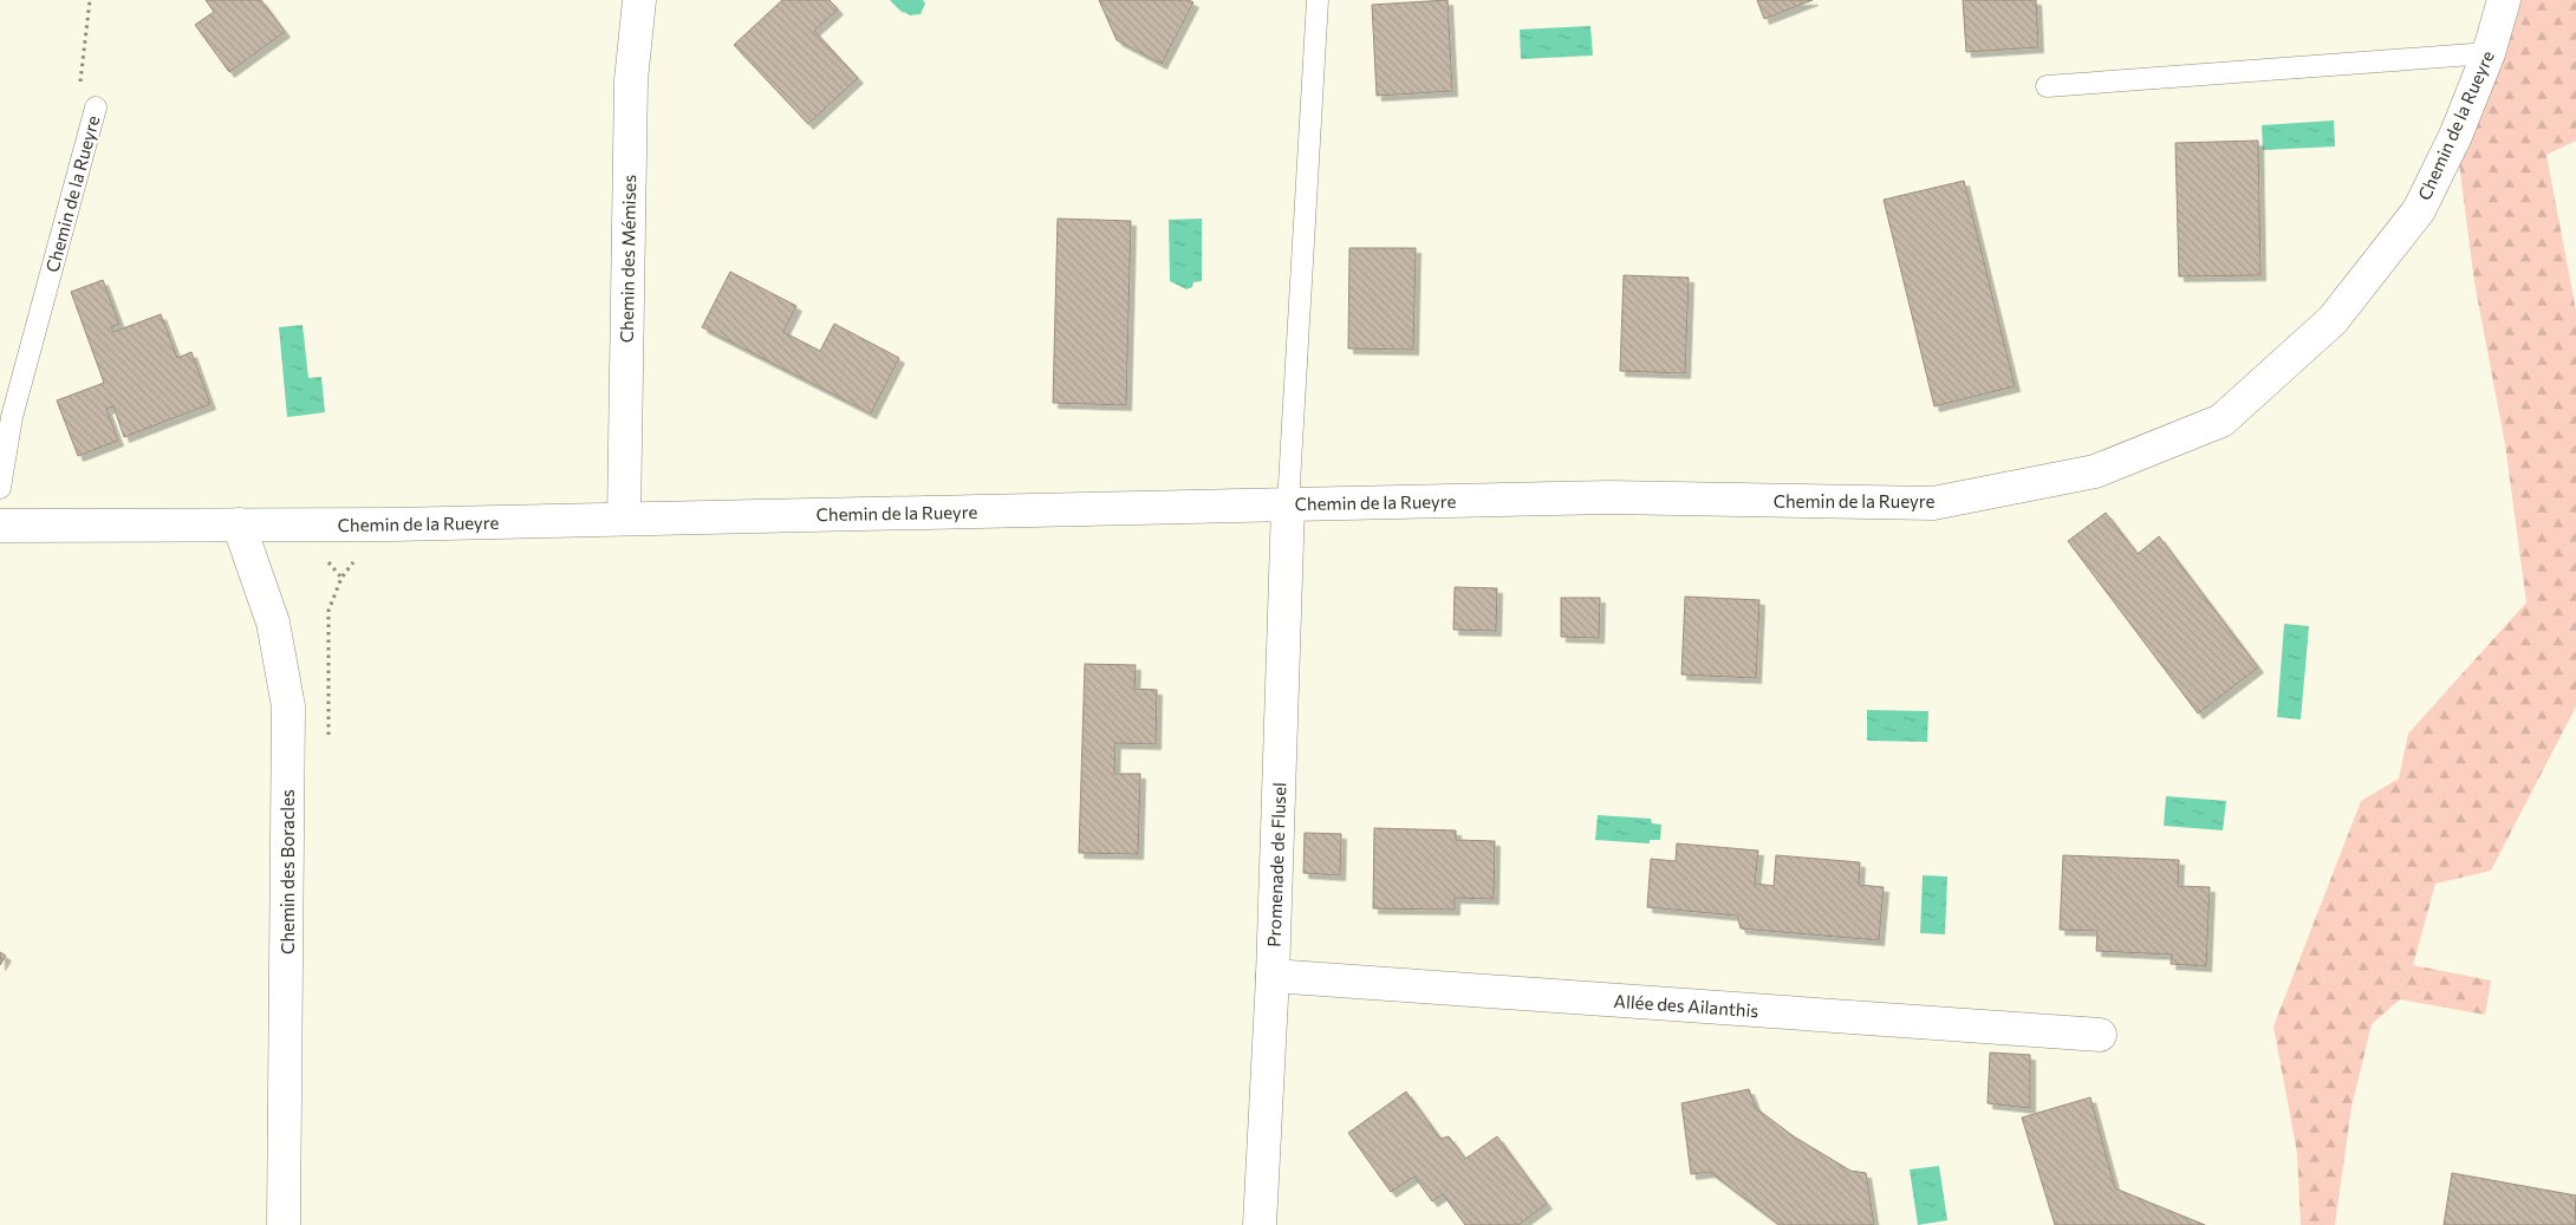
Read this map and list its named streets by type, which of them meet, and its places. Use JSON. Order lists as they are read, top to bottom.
{
  "streets": {
    "street": [
      "Chemin de la Rueyre",
      "Chemin des Mémises",
      "Promenade de Flusel",
      "Chemin des Boracles",
      "Allée des Ailanthis"
    ]
  },
  "crossings": [
    ["Chemin de la Rueyre", "Chemin des Mémises"],
    ["Chemin de la Rueyre", "Promenade de Flusel"],
    ["Chemin de la Rueyre", "Chemin des Boracles"],
    ["Promenade de Flusel", "Allée des Ailanthis"]
  ]
}
